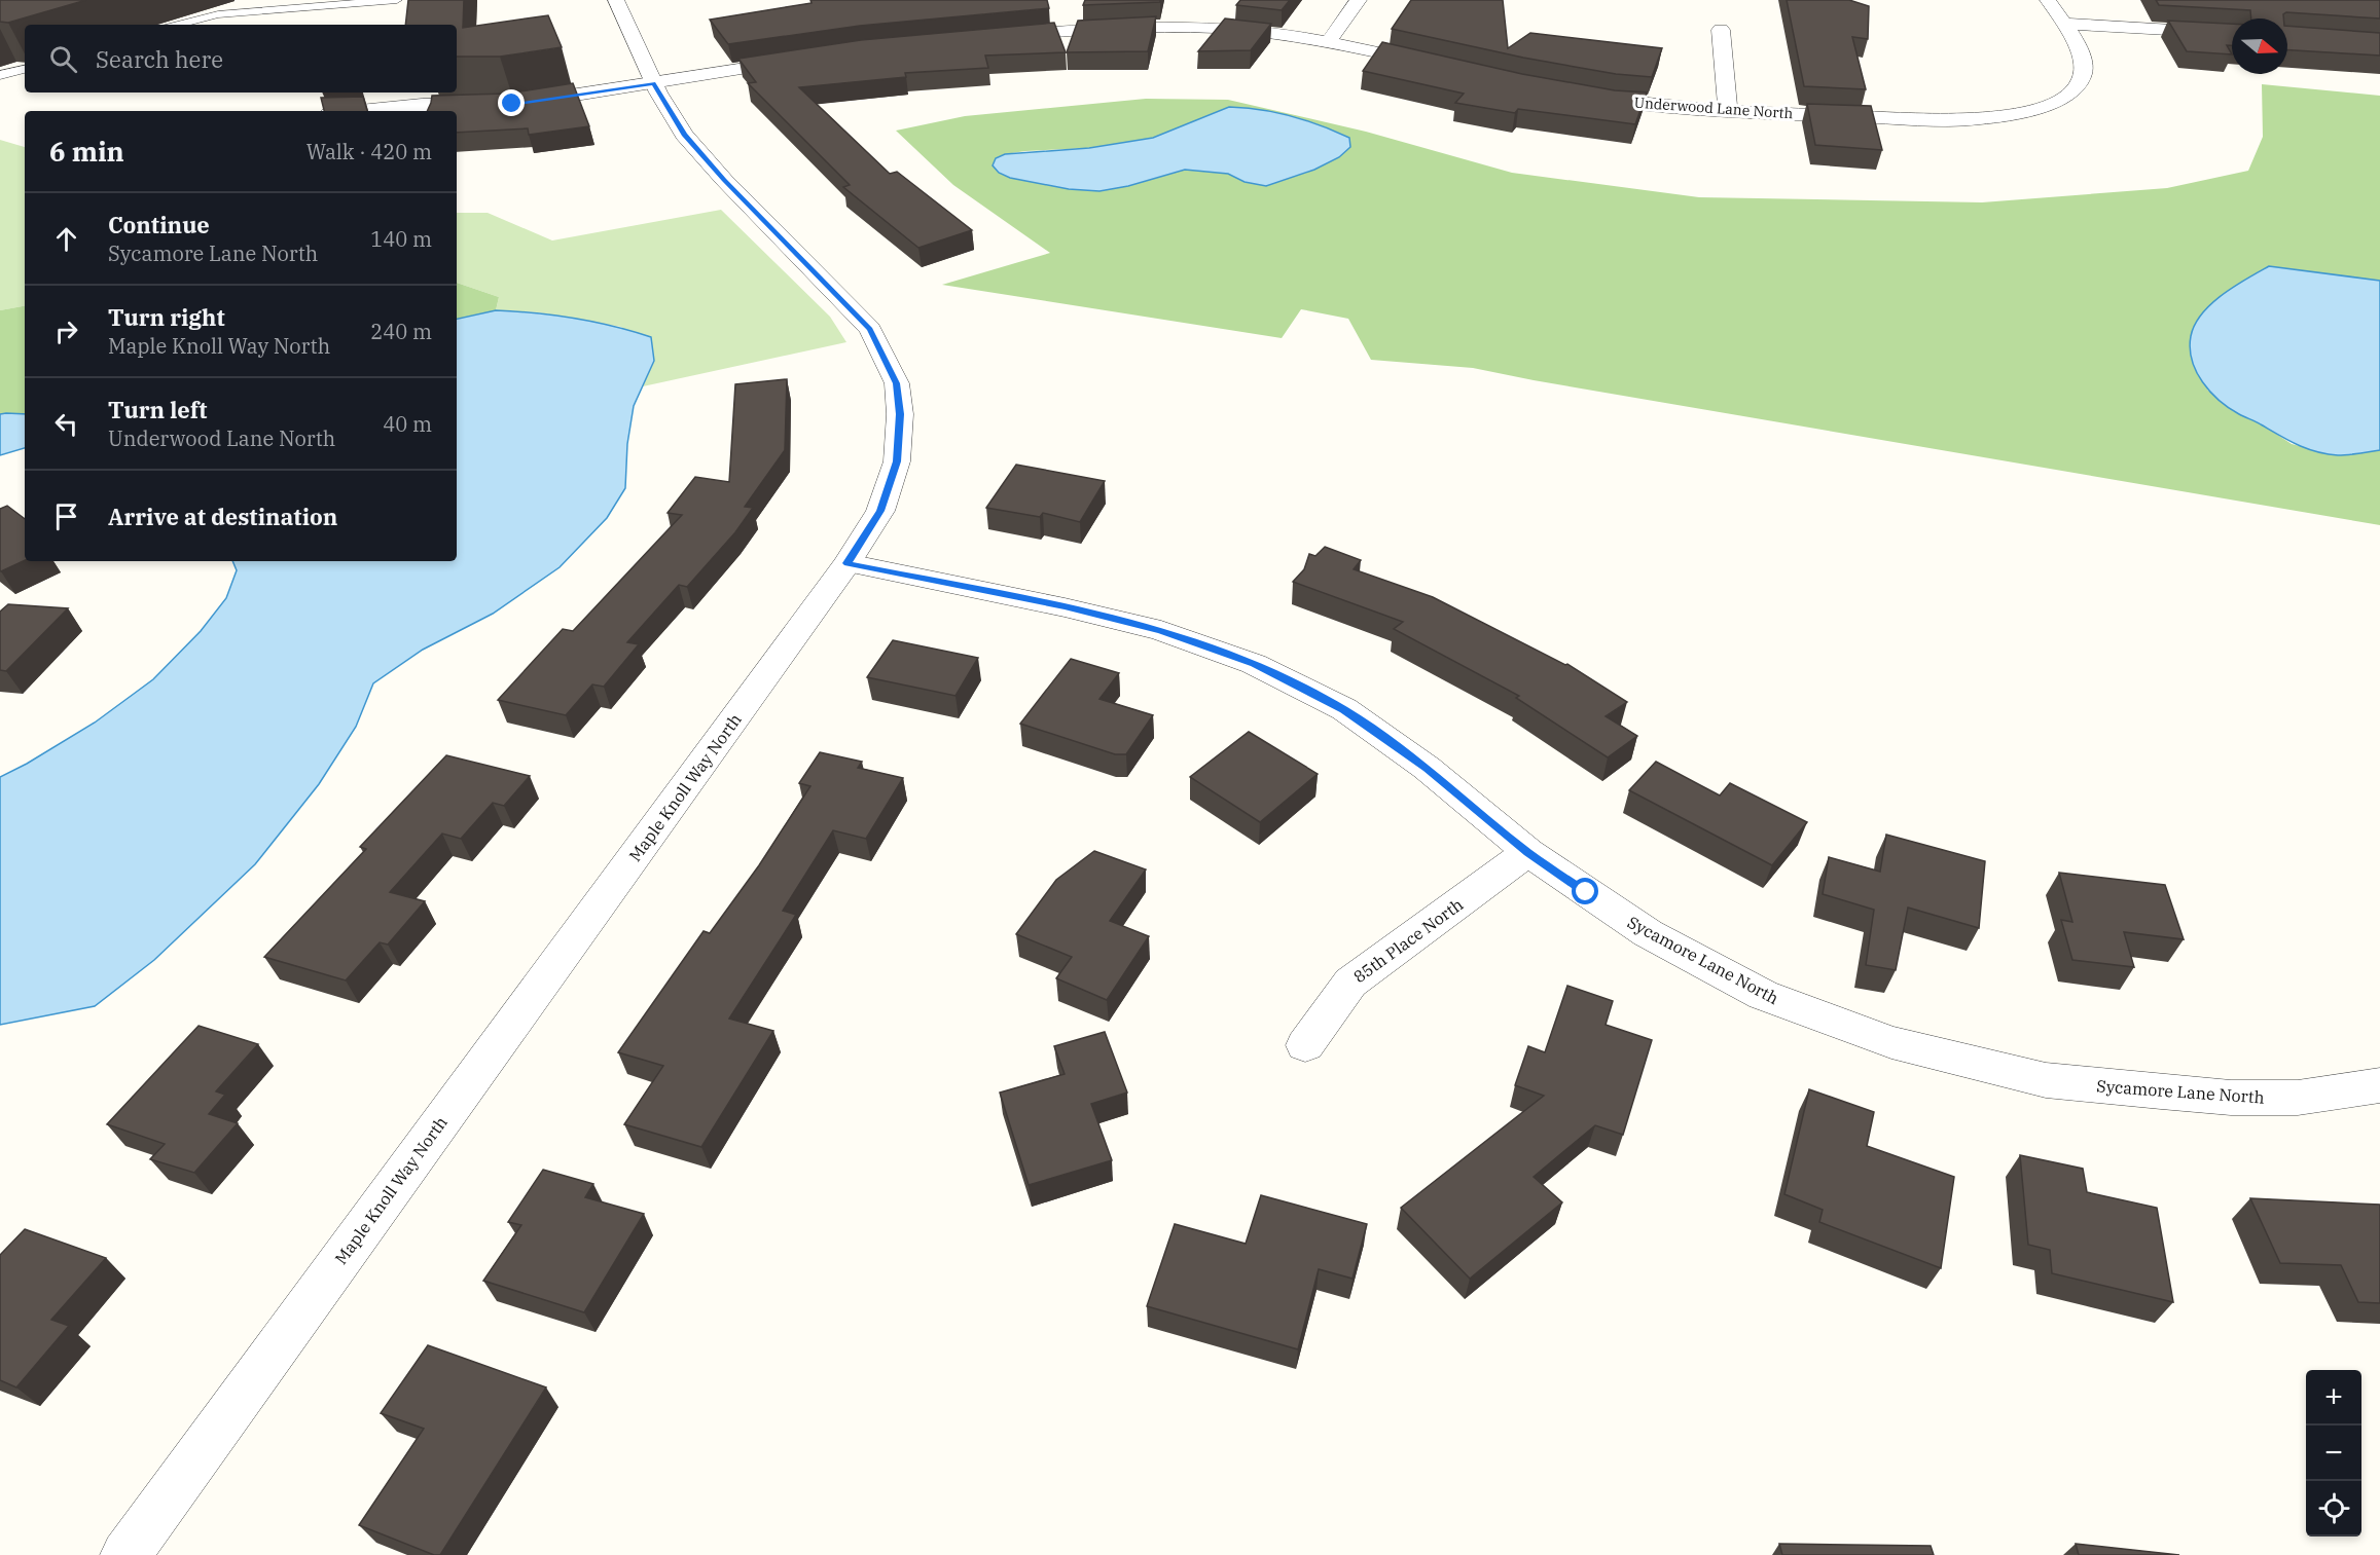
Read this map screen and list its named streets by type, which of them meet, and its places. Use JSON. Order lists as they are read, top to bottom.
{
  "streets": {
    "street": [
      "Underwood Lane North",
      "Maple Knoll Way North",
      "85th Place North",
      "Sycamore Lane North"
    ]
  },
  "crossings": [
    ["Maple Knoll Way North", "Sycamore Lane North"],
    ["85th Place North", "Sycamore Lane North"]
  ],
  "north": "right",
  "page": {
    "search": "Search here",
    "heading": ["6 min", "Walk · 420 m"],
    "list": [
      ["Continue", "Sycamore Lane North", "140 m"],
      ["Turn right", "Maple Knoll Way North", "240 m"],
      ["Turn left", "Underwood Lane North", "40 m"],
      "Arrive at destination"
    ],
    "map_buttons": ["+", "−"]
  }
}
